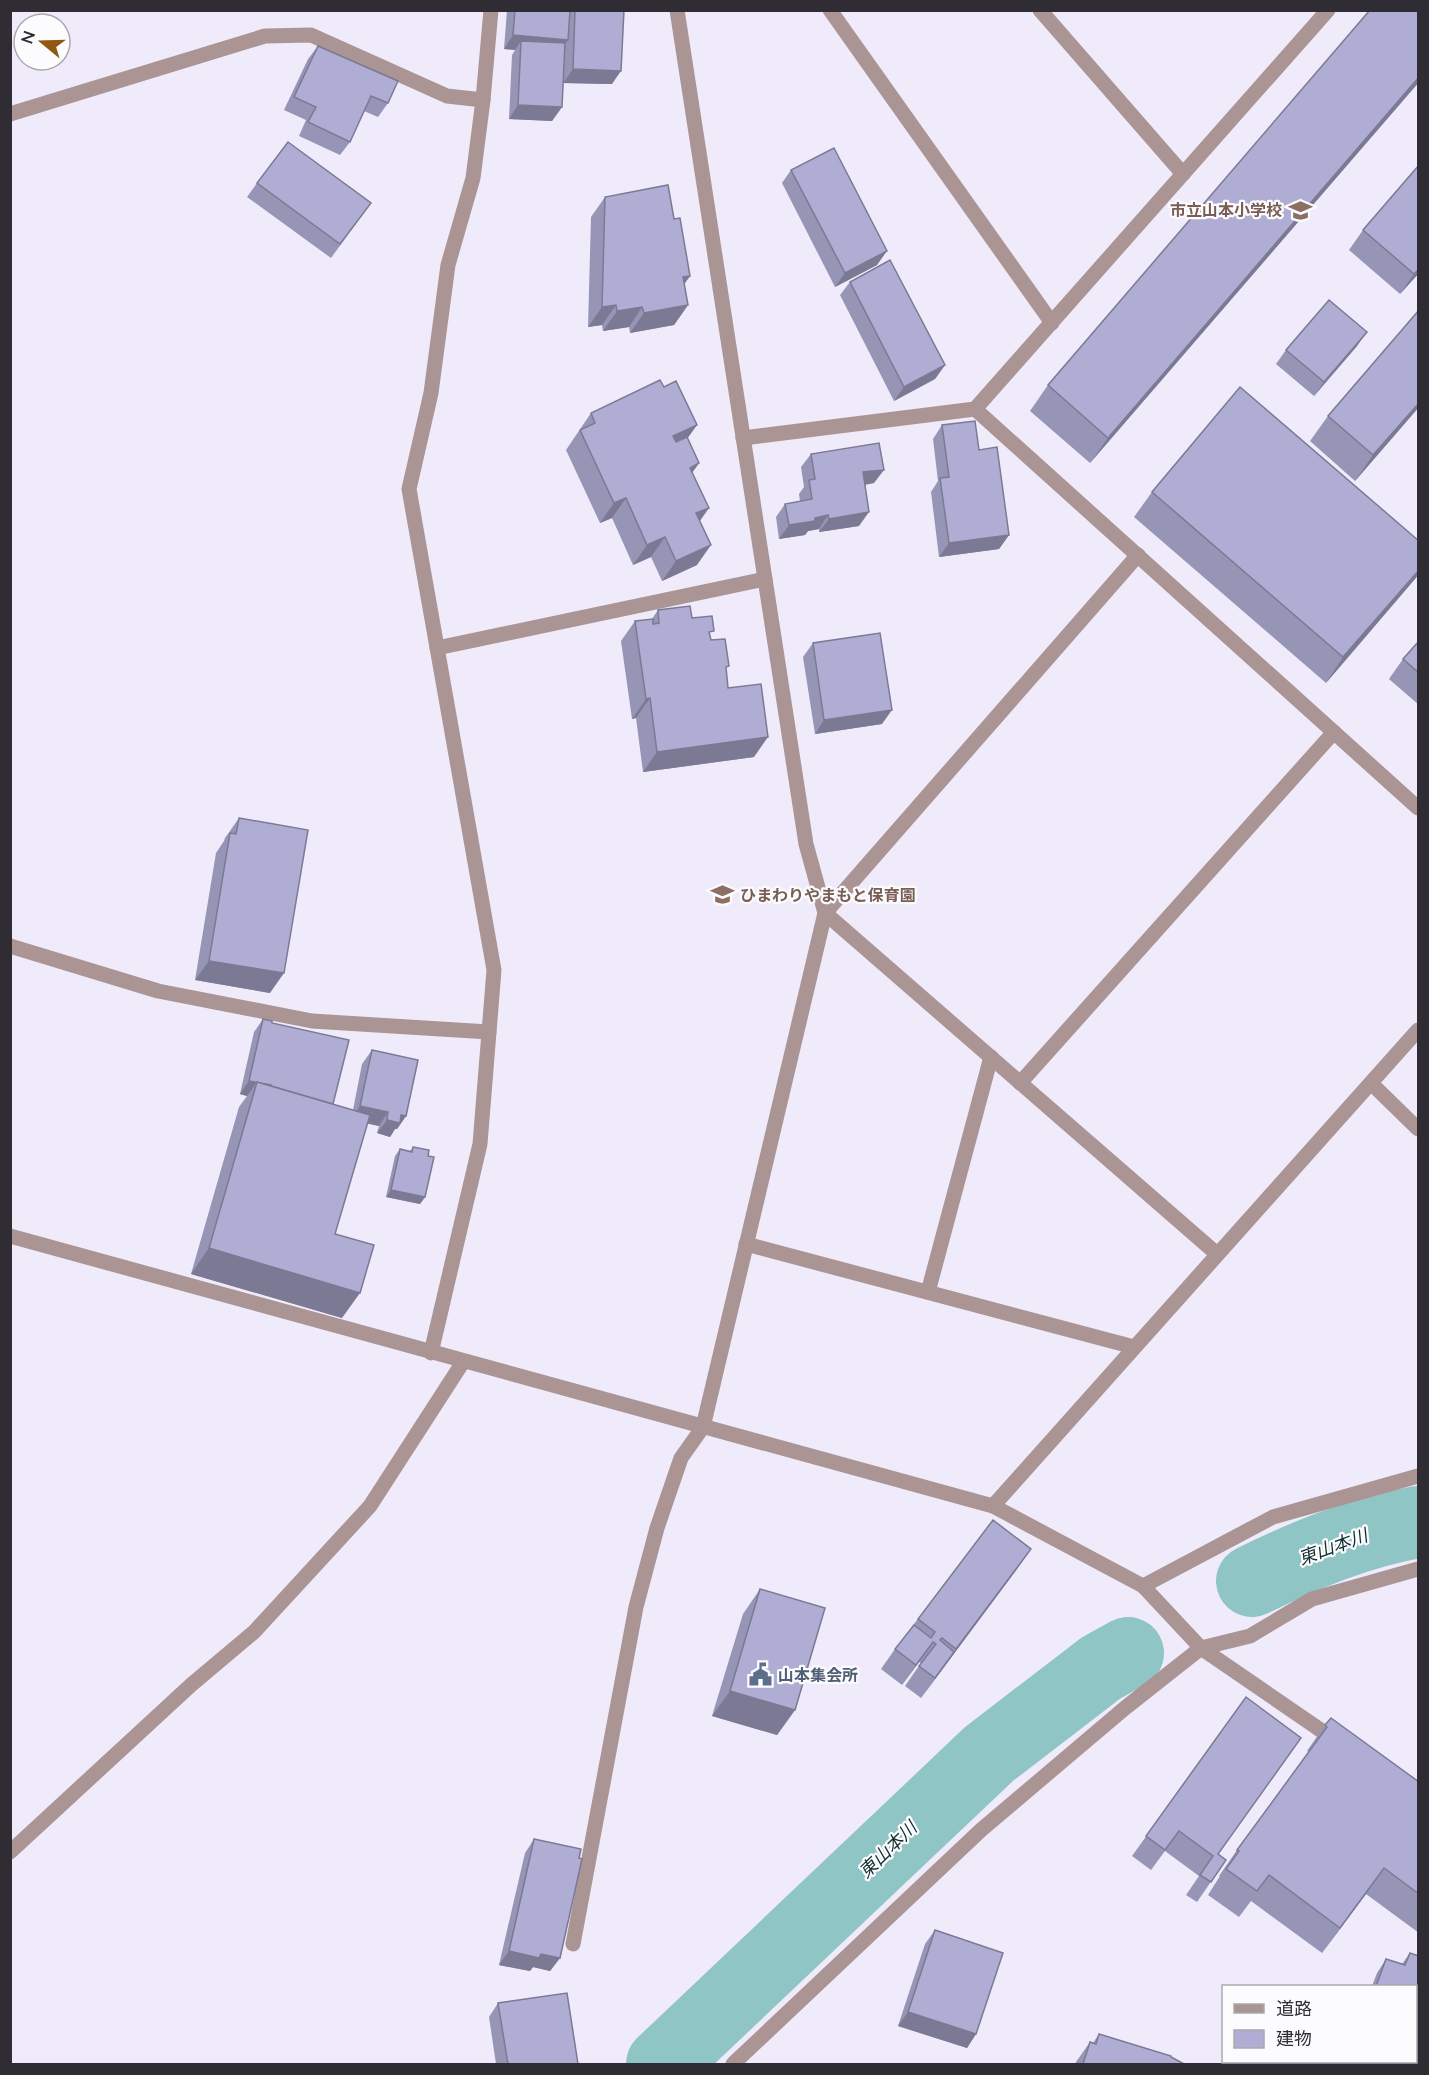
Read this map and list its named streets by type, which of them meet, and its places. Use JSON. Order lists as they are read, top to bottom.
{
  "water": ["東山本川"],
  "places": {
    "school or university": ["市立山本小学校", "ひまわりやまもと保育園"],
    "public building": ["山本集会所"]
  },
  "legend": ["道路", "建物"],
  "north": "left"
}
